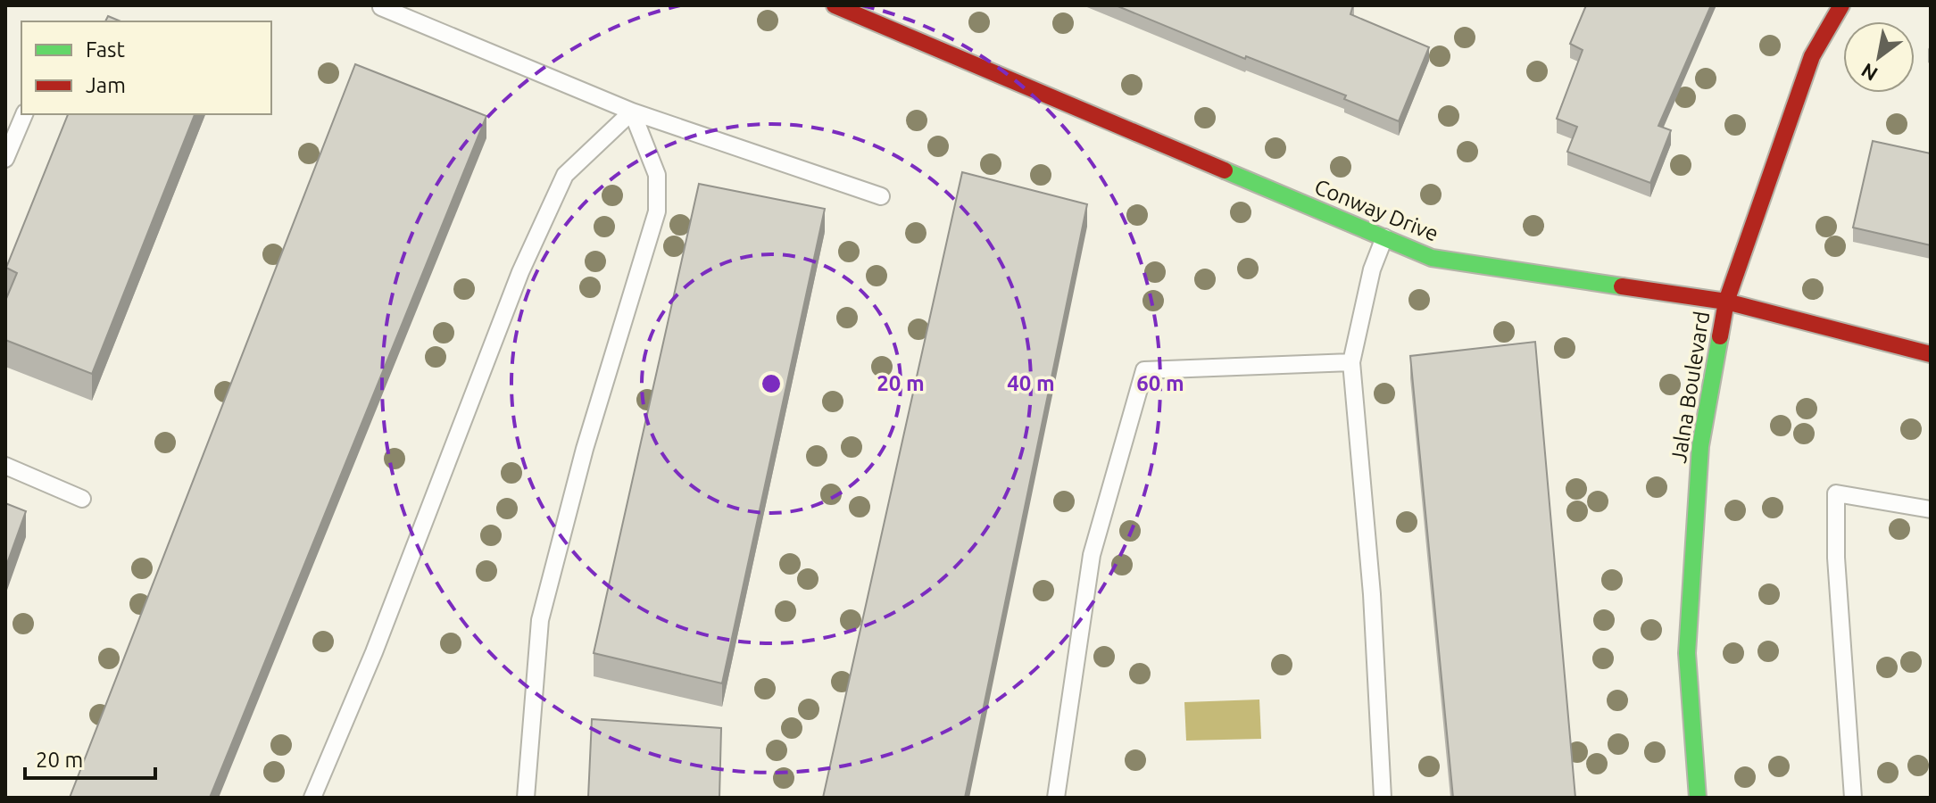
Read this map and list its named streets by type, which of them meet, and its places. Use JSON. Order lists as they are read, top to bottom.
{
  "streets": {
    "street": ["Conway Drive", "Jalna Boulevard"]
  },
  "crossings": [
    ["Conway Drive", "Jalna Boulevard"]
  ],
  "legend": ["Fast", "Jam"],
  "scale_bar": "20 m",
  "north": "bottom left",
  "rings": ["20 m", "40 m", "60 m"]
}
